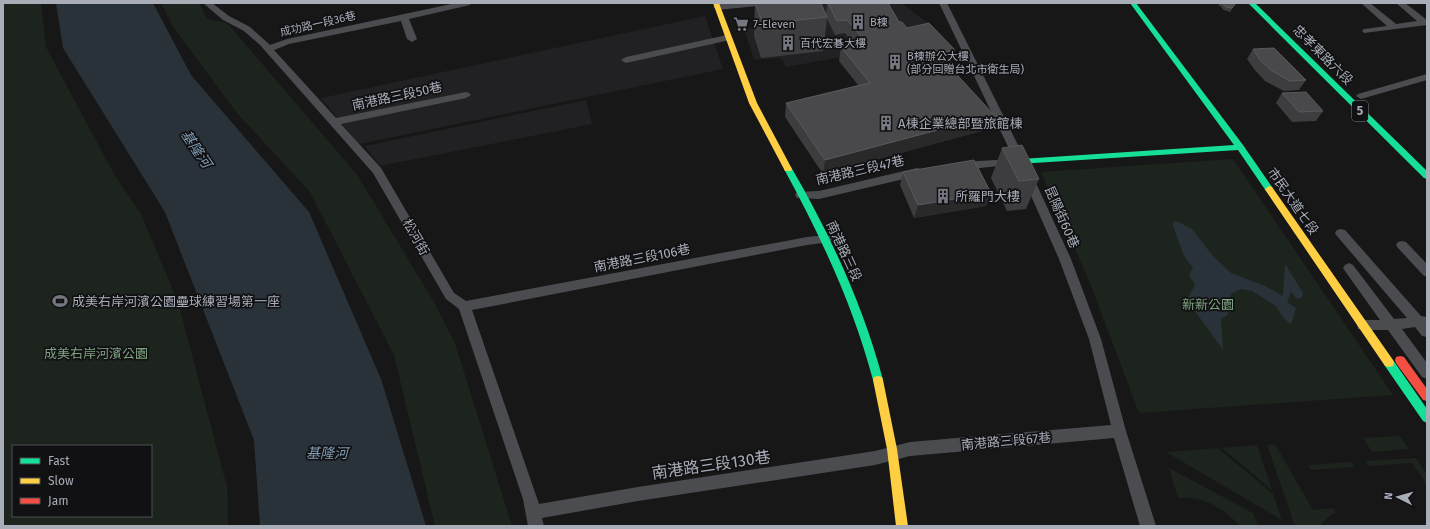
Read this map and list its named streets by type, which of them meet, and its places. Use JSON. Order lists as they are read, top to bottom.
{
  "streets": {
    "street": [
      "成功路一段36巷",
      "忠孝東路六段",
      "南港路三段50巷",
      "5",
      "南港路三段47巷",
      "市民大道七段",
      "昆陽街60巷",
      "松河街",
      "南港路三段",
      "南港路三段106巷",
      "南港路三段67巷",
      "南港路三段130巷"
    ]
  },
  "crossings": [
    ["成功路一段36巷", "松河街"],
    ["南港路三段50巷", "松河街"],
    ["南港路三段47巷", "南港路三段"],
    ["昆陽街60巷", "南港路三段67巷"],
    ["松河街", "南港路三段106巷"],
    ["南港路三段", "南港路三段106巷"],
    ["南港路三段", "南港路三段67巷"],
    ["南港路三段", "南港路三段130巷"],
    ["南港路三段67巷", "南港路三段130巷"]
  ],
  "water": ["基隆河"],
  "parks": ["新新公園", "成美右岸河濱公園"],
  "places": {
    "building": [
      "B棟",
      "百代宏碁大樓",
      "B棟辦公大樓 (部分回贈台北市衛生局)",
      "A棟企業總部暨旅館棟",
      "所羅門大樓"
    ],
    "supermarket": ["7-Eleven"],
    "sports": ["成美右岸河濱公園壘球練習場第一座"]
  },
  "legend": ["Fast", "Slow", "Jam"],
  "north": "left"
}
